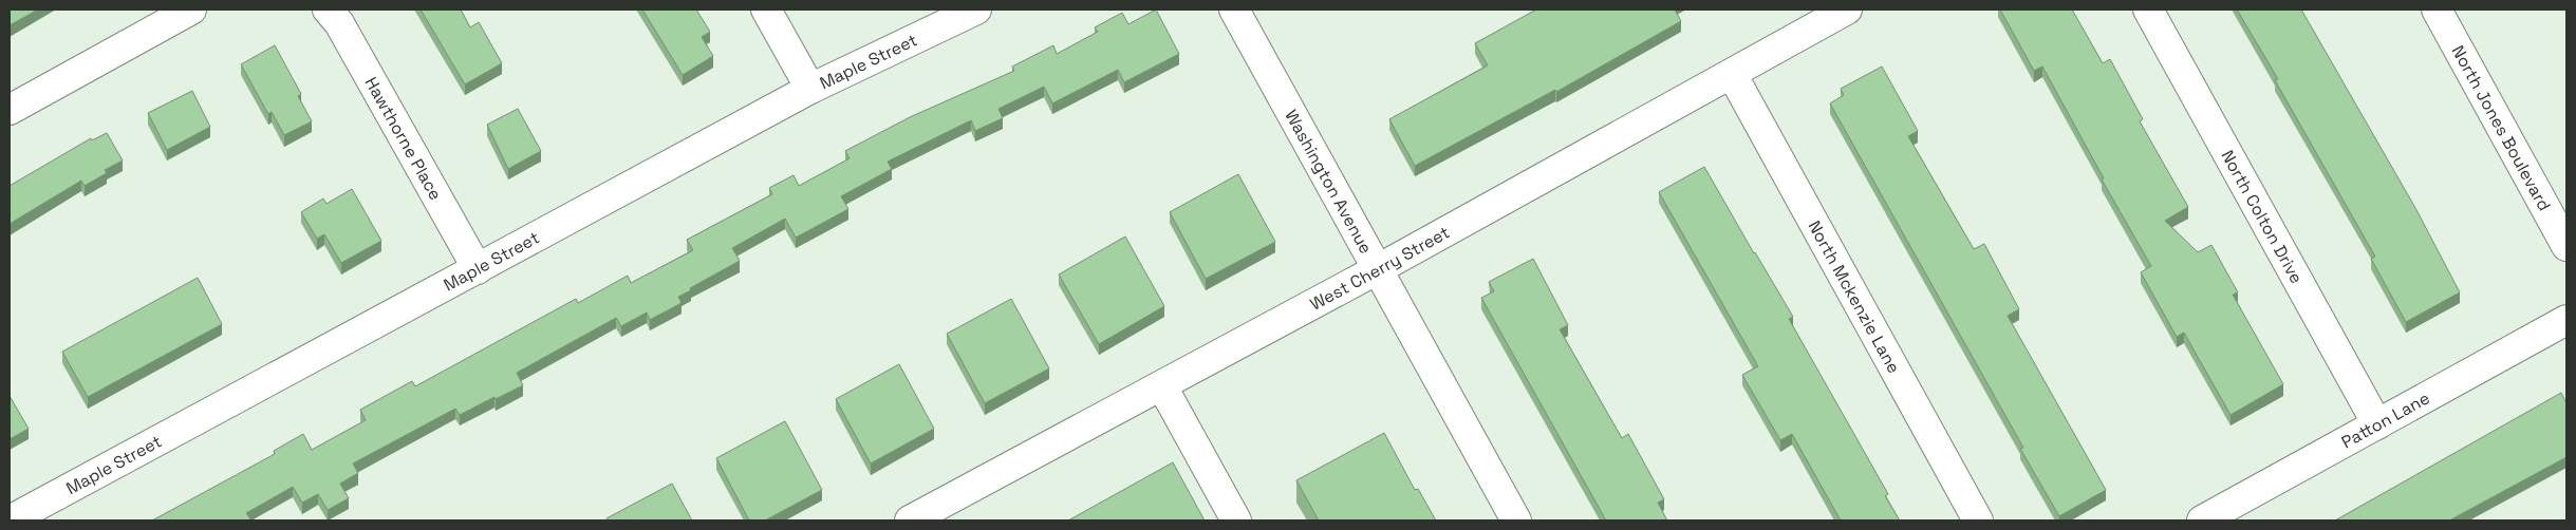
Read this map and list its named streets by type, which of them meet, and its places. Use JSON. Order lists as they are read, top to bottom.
{
  "streets": {
    "street": [
      "Maple Street",
      "North Jones Boulevard",
      "Hawthorne Place",
      "Washington Avenue",
      "North Colton Drive",
      "West Cherry Street",
      "North Mckenzie Lane",
      "Patton Lane"
    ]
  },
  "crossings": [
    ["Maple Street", "Hawthorne Place"],
    ["Washington Avenue", "West Cherry Street"],
    ["North Colton Drive", "Patton Lane"],
    ["West Cherry Street", "North Mckenzie Lane"]
  ]
}
